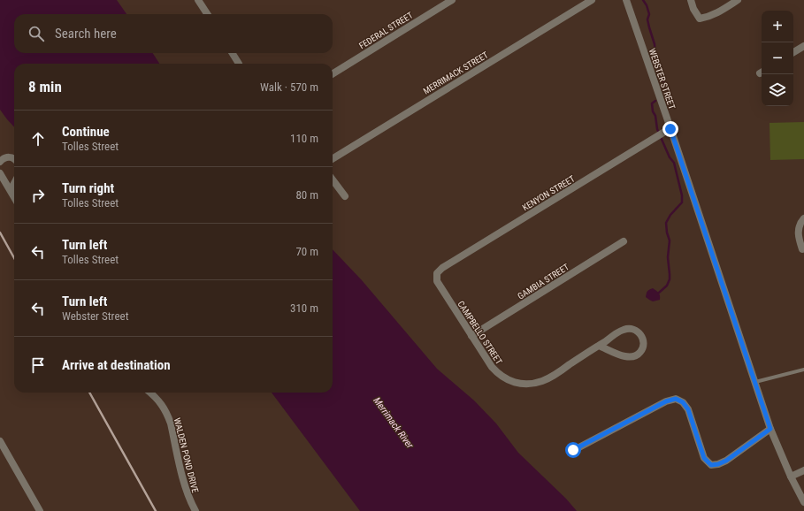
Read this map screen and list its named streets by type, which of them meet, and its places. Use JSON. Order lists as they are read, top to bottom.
{
  "streets": {
    "street": [
      "FEDERAL STREET",
      "MERRIMACK STREET",
      "WEBSTER STREET",
      "KENYON STREET",
      "GAMBIA STREET",
      "CAMPBELLO STREET",
      "WALDEN POND DRIVE"
    ]
  },
  "crossings": [
    ["WEBSTER STREET", "KENYON STREET"],
    ["KENYON STREET", "CAMPBELLO STREET"],
    ["GAMBIA STREET", "CAMPBELLO STREET"]
  ],
  "water": ["Merrimack River"],
  "page": {
    "map_buttons": ["+", "−"],
    "search": "Search here",
    "heading": ["8 min", "Walk · 570 m"],
    "list": [
      ["Continue", "Tolles Street", "110 m"],
      ["Turn right", "Tolles Street", "80 m"],
      ["Turn left", "Tolles Street", "70 m"],
      ["Turn left", "Webster Street", "310 m"],
      "Arrive at destination"
    ]
  }
}
